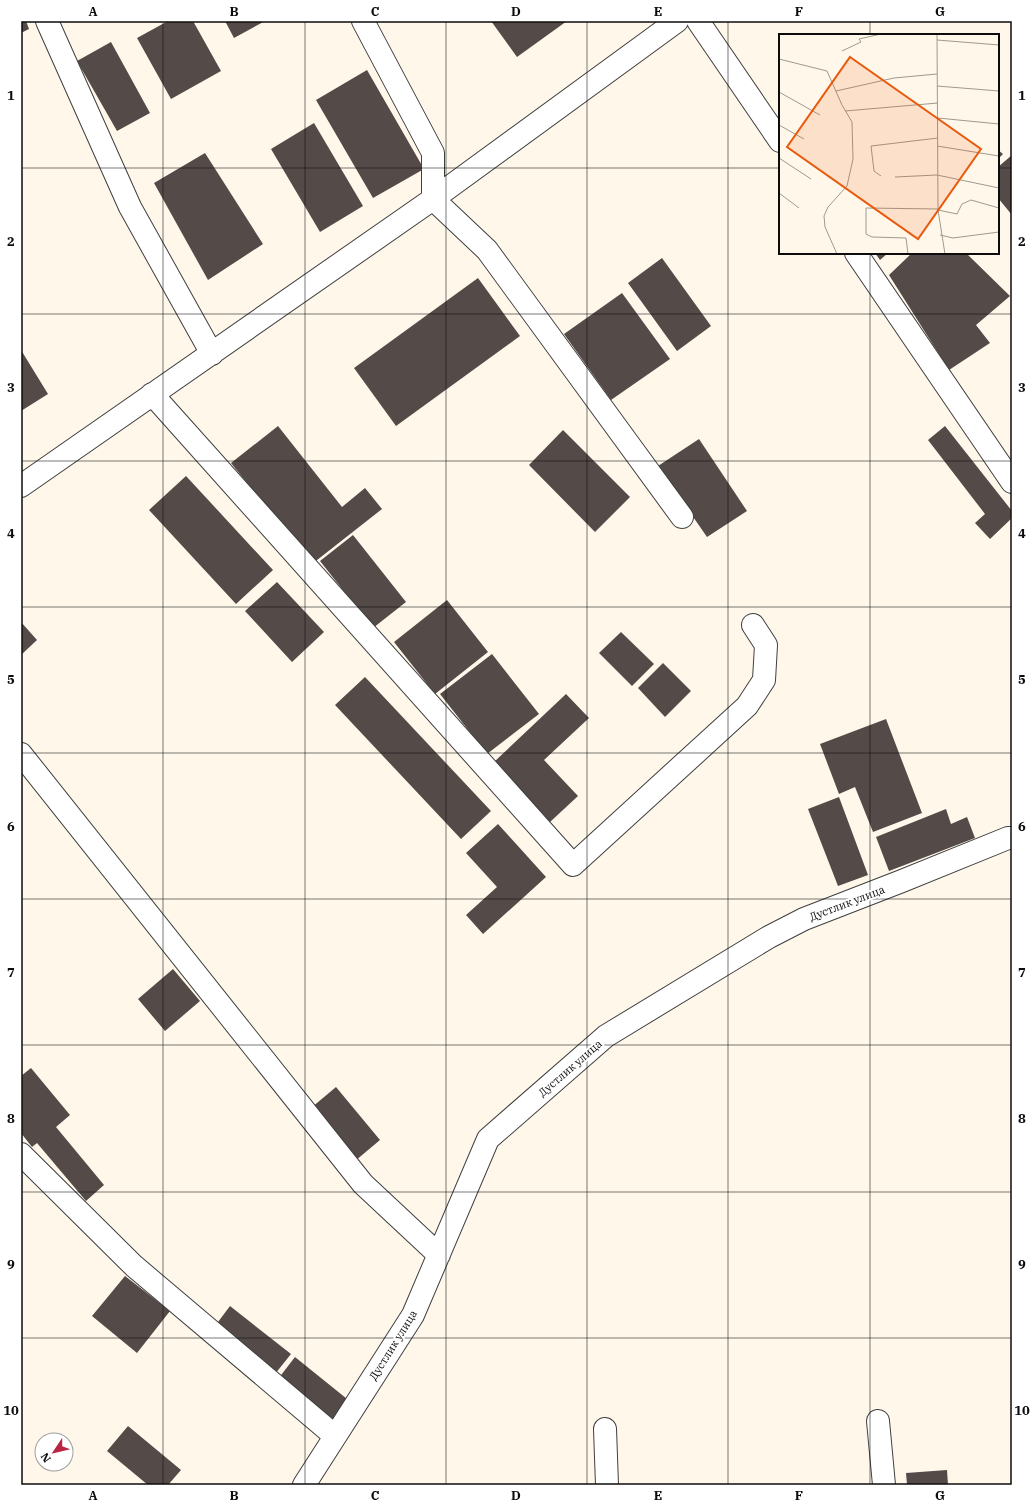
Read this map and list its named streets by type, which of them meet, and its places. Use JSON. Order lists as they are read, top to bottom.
{
  "streets": {
    "street": ["Дустлик улица"]
  },
  "north": "bottom left",
  "grid": {
    "columns": [
      "A",
      "B",
      "C",
      "D",
      "E",
      "F",
      "G"
    ],
    "rows": [
      "1",
      "2",
      "3",
      "4",
      "5",
      "6",
      "7",
      "8",
      "9",
      "10"
    ]
  }
}
